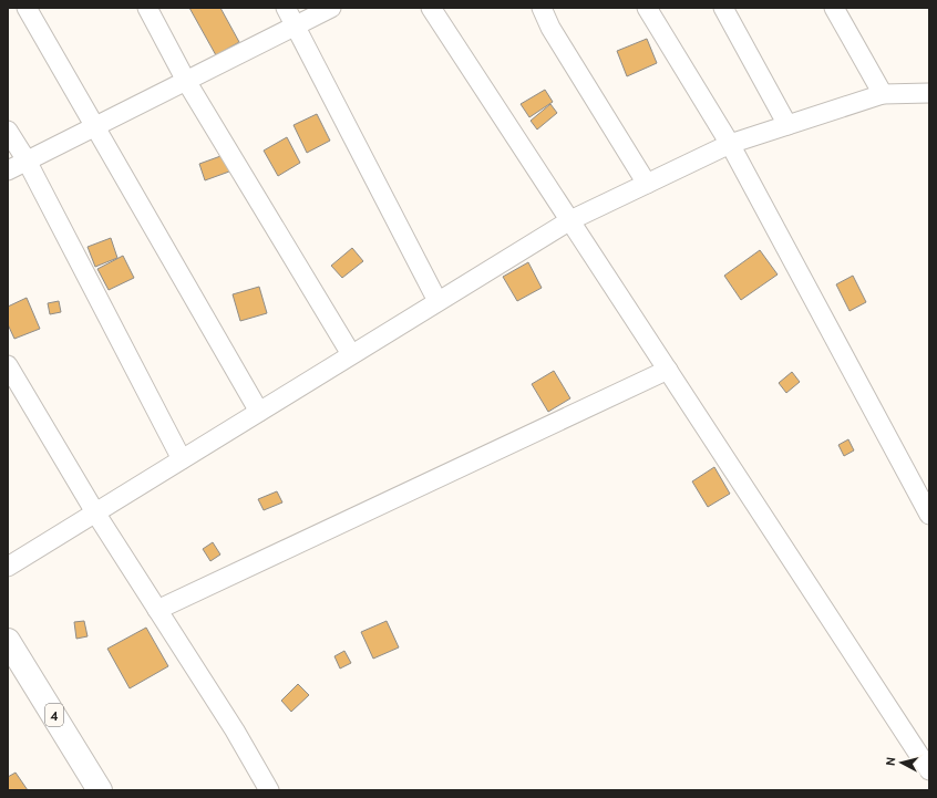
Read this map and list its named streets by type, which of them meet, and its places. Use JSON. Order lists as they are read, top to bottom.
{
  "streets": {
    "highway": ["4"]
  },
  "north": "left"
}
